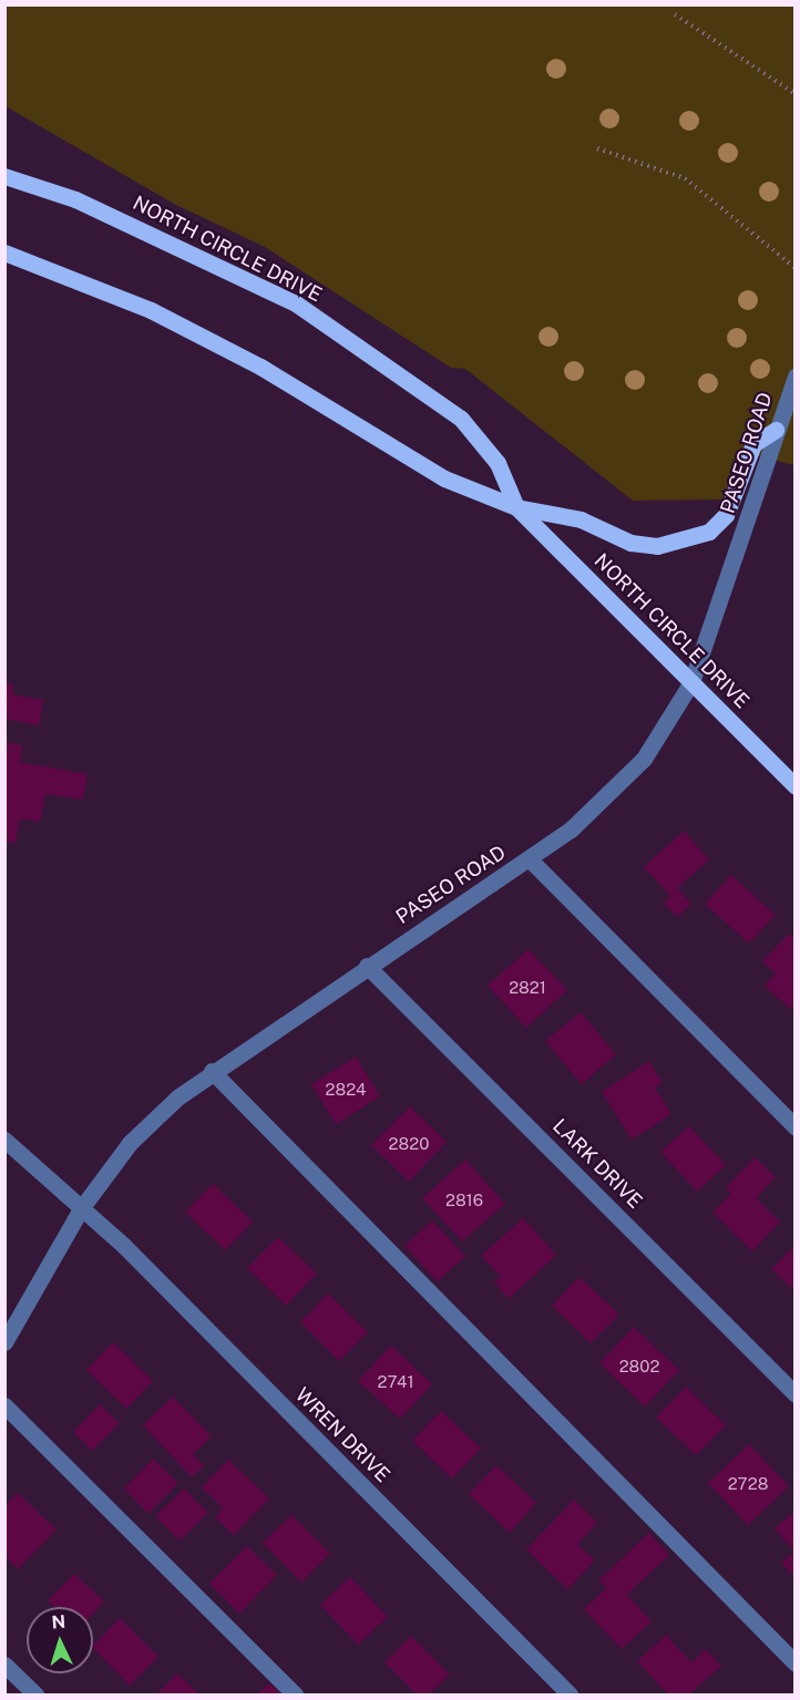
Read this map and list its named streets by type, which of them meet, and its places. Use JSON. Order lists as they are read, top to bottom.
{
  "streets": {
    "main road": ["NORTH CIRCLE DRIVE"],
    "street": ["PASEO ROAD", "LARK DRIVE", "WREN DRIVE"]
  },
  "crossings": [
    ["NORTH CIRCLE DRIVE", "PASEO ROAD"],
    ["PASEO ROAD", "LARK DRIVE"],
    ["PASEO ROAD", "WREN DRIVE"]
  ],
  "house_numbers": [
    "2821",
    "2824",
    "2820",
    "2816",
    "2802",
    "2741",
    "2728"
  ],
  "north": "top"
}
